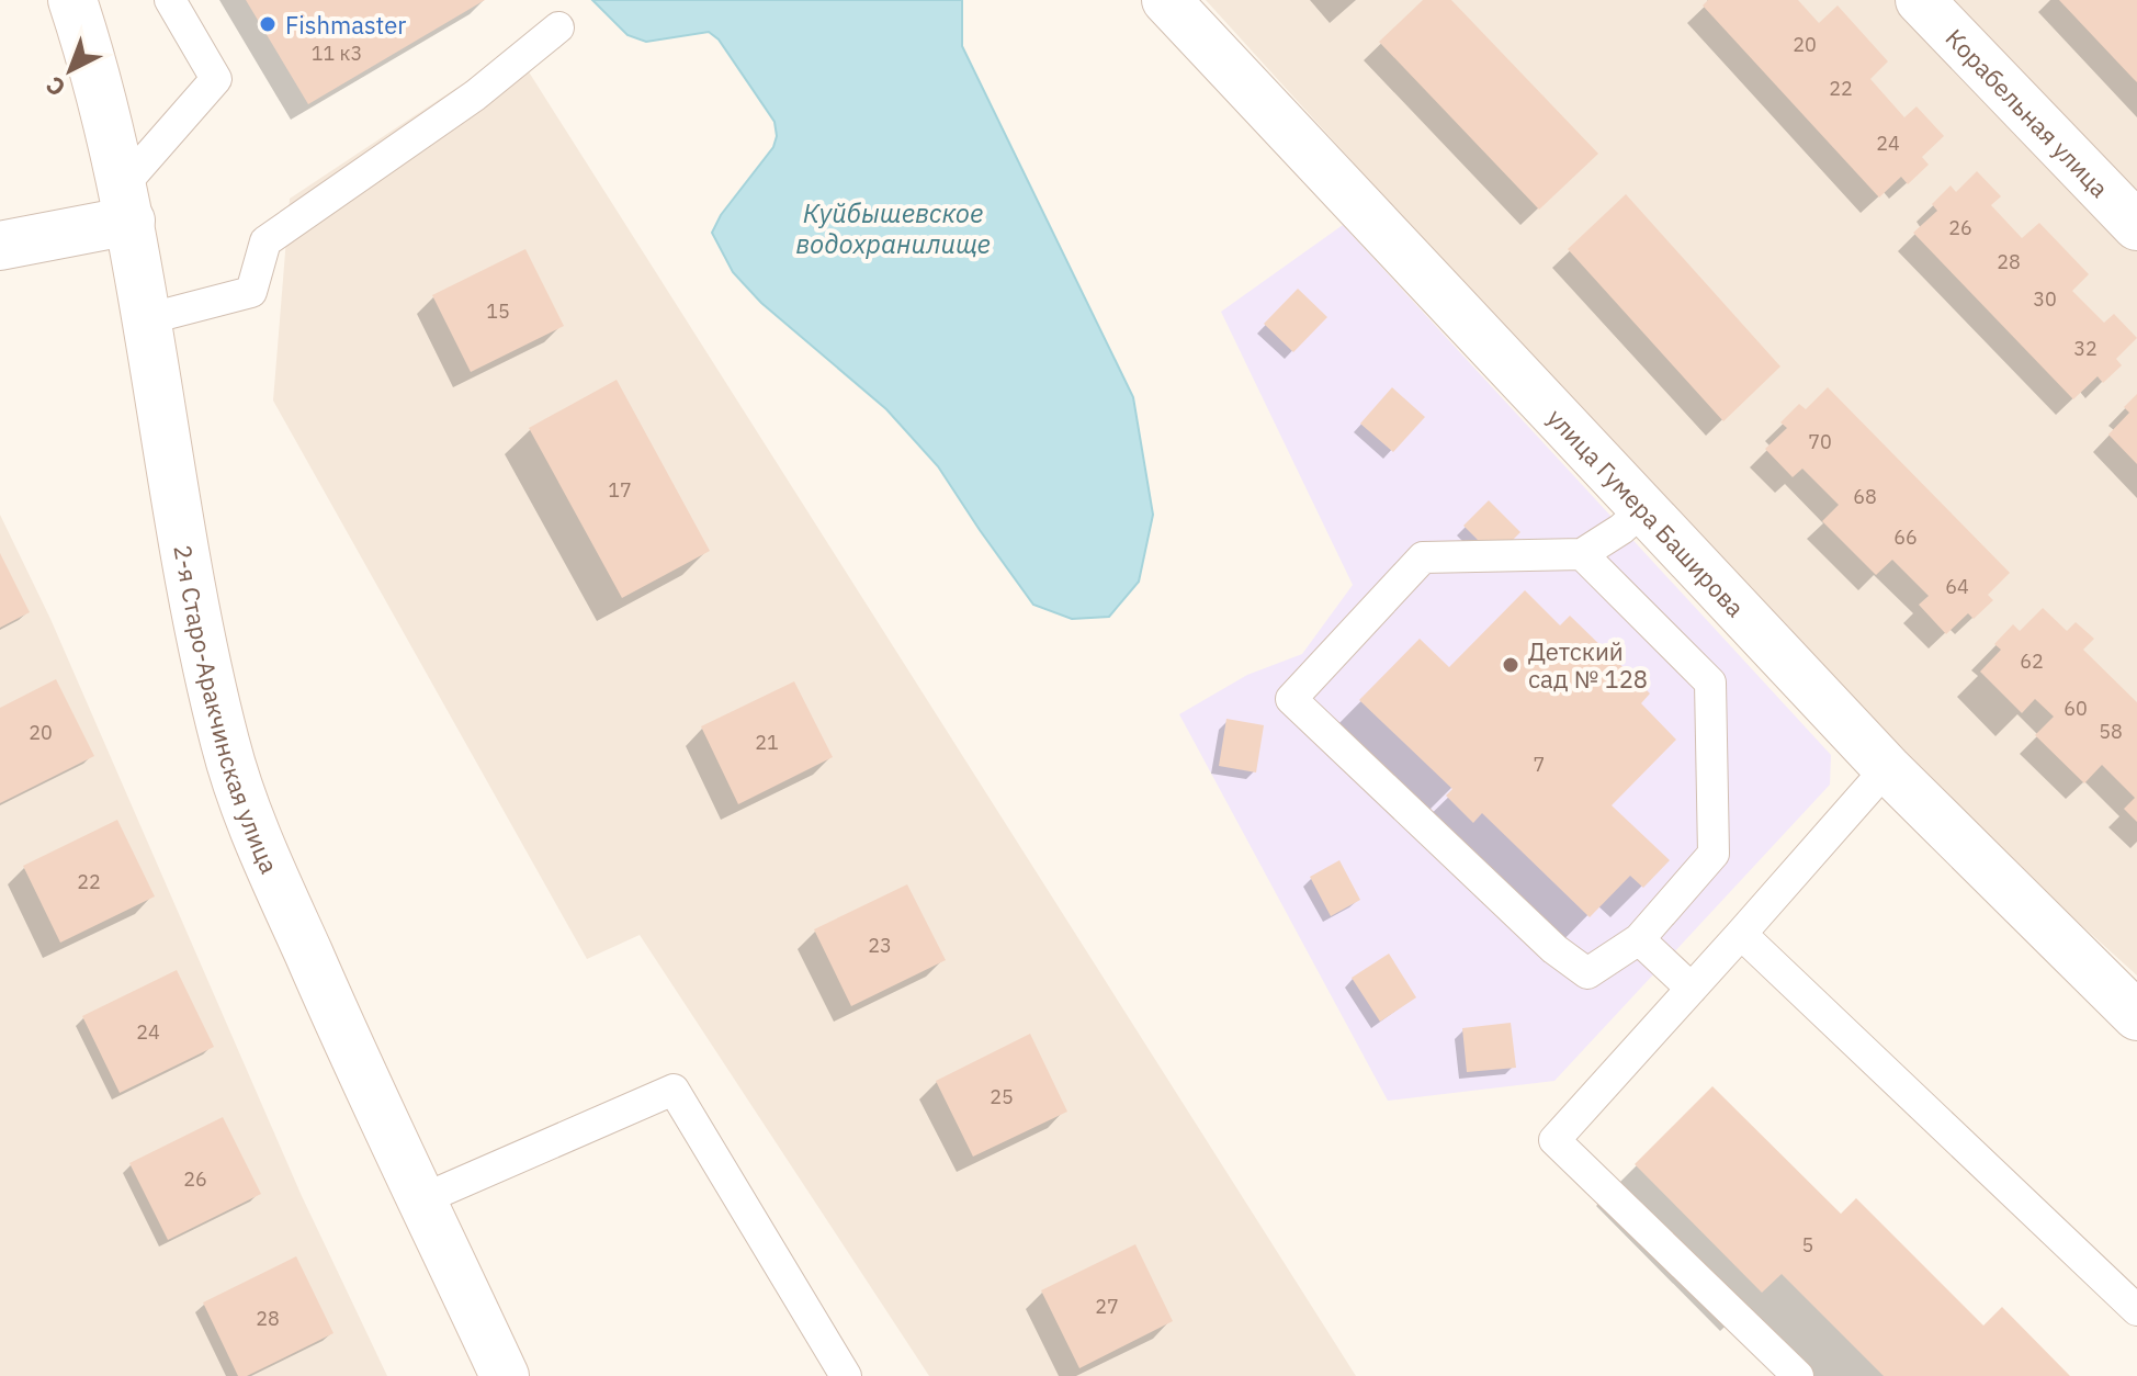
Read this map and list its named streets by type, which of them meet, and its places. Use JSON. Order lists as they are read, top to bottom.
{
  "streets": {
    "street": ["Корабельная улица", "улица Гумера Баширова", "2-я Старо-Аракчинская улица"]
  },
  "water": ["Куйбышевское водохранилище"],
  "places": ["Fishmaster", "Детский сад № 128"],
  "house_numbers": [
    "20",
    "11 к3",
    "22",
    "24",
    "26",
    "28",
    "30",
    "15",
    "32",
    "70",
    "17",
    "68",
    "66",
    "64",
    "62",
    "60",
    "58",
    "20",
    "21",
    "7",
    "22",
    "23",
    "24",
    "25",
    "26",
    "5",
    "27",
    "28"
  ],
  "north": "bottom left"
}
